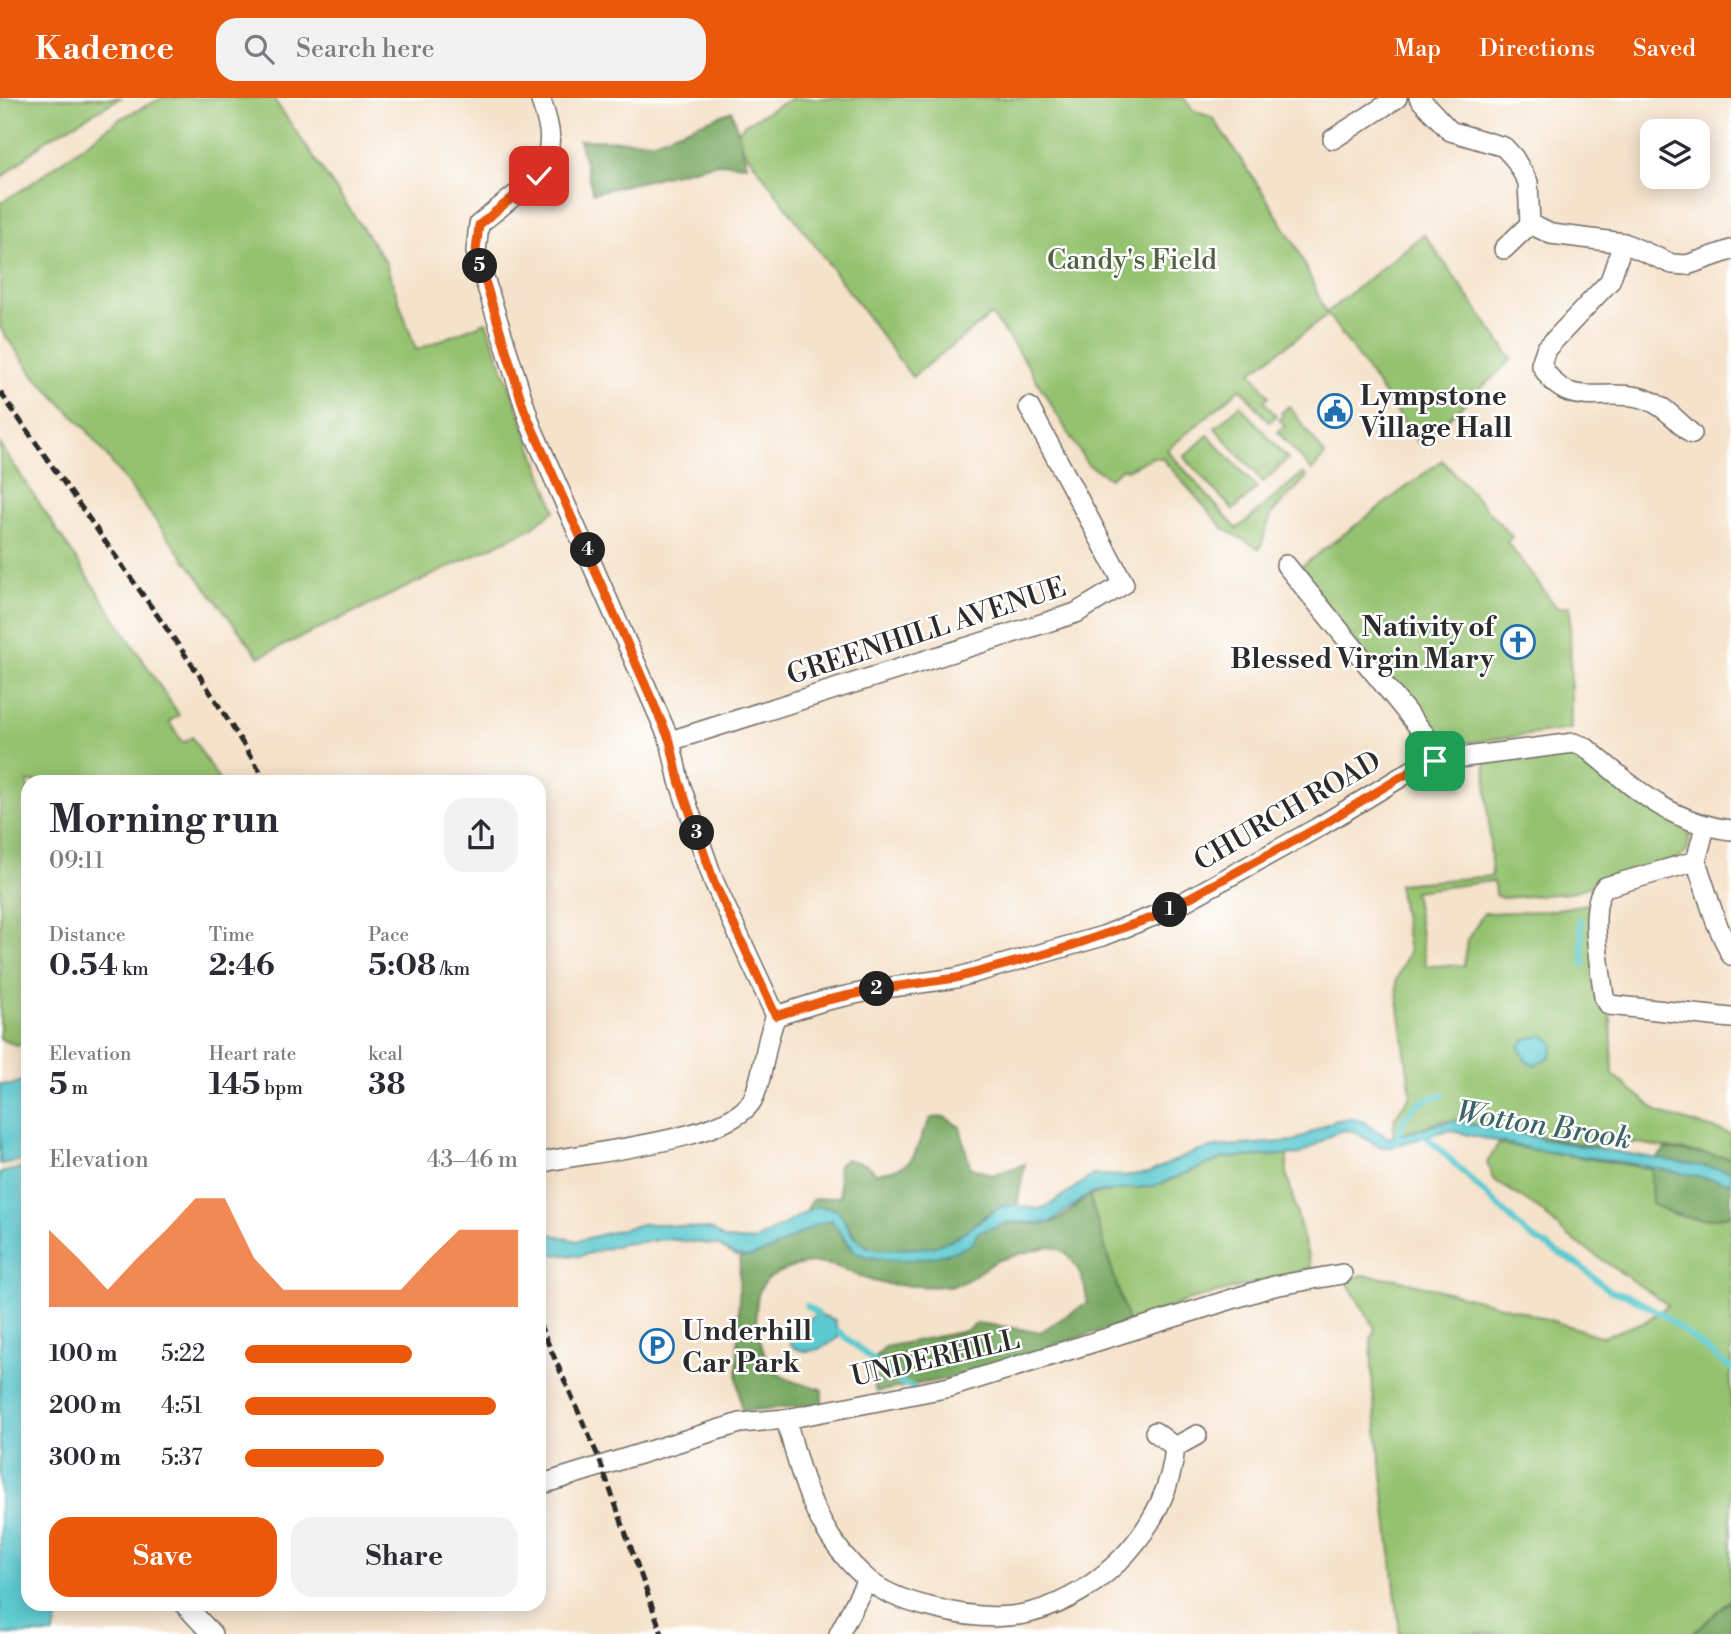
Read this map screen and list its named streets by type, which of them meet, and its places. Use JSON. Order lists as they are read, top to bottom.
{
  "streets": {
    "street": ["GREENHILL AVENUE", "CHURCH ROAD", "UNDERHILL"]
  },
  "water": ["Wotton Brook"],
  "parks": ["Candy's Field"],
  "places": {
    "public building": ["Lympstone Village Hall"],
    "church": ["Nativity of Blessed Virgin Mary"],
    "parking": ["Underhill Car Park"]
  },
  "page": {
    "header": "Kadence",
    "search": "Search here",
    "nav": ["Map", "Directions", "Saved"],
    "pins": [
      "5",
      "4",
      "3",
      "1",
      "2"
    ],
    "heading": ["Morning run", "09:11"],
    "stats": [
      ["Distance", "0.54 km"],
      ["Time", "2:46"],
      ["Pace", "5:08 /km"],
      ["Elevation", "5 m"],
      ["Heart rate", "145 bpm"],
      ["kcal", "38"]
    ],
    "chart": ["Elevation", "43–46 m"],
    "list": [
      {
        "name": "100 m",
        "note": "5:22"
      },
      {
        "name": "200 m",
        "note": "4:51"
      },
      {
        "name": "300 m",
        "note": "5:37"
      }
    ],
    "buttons": ["Save", "Share"]
  }
}
